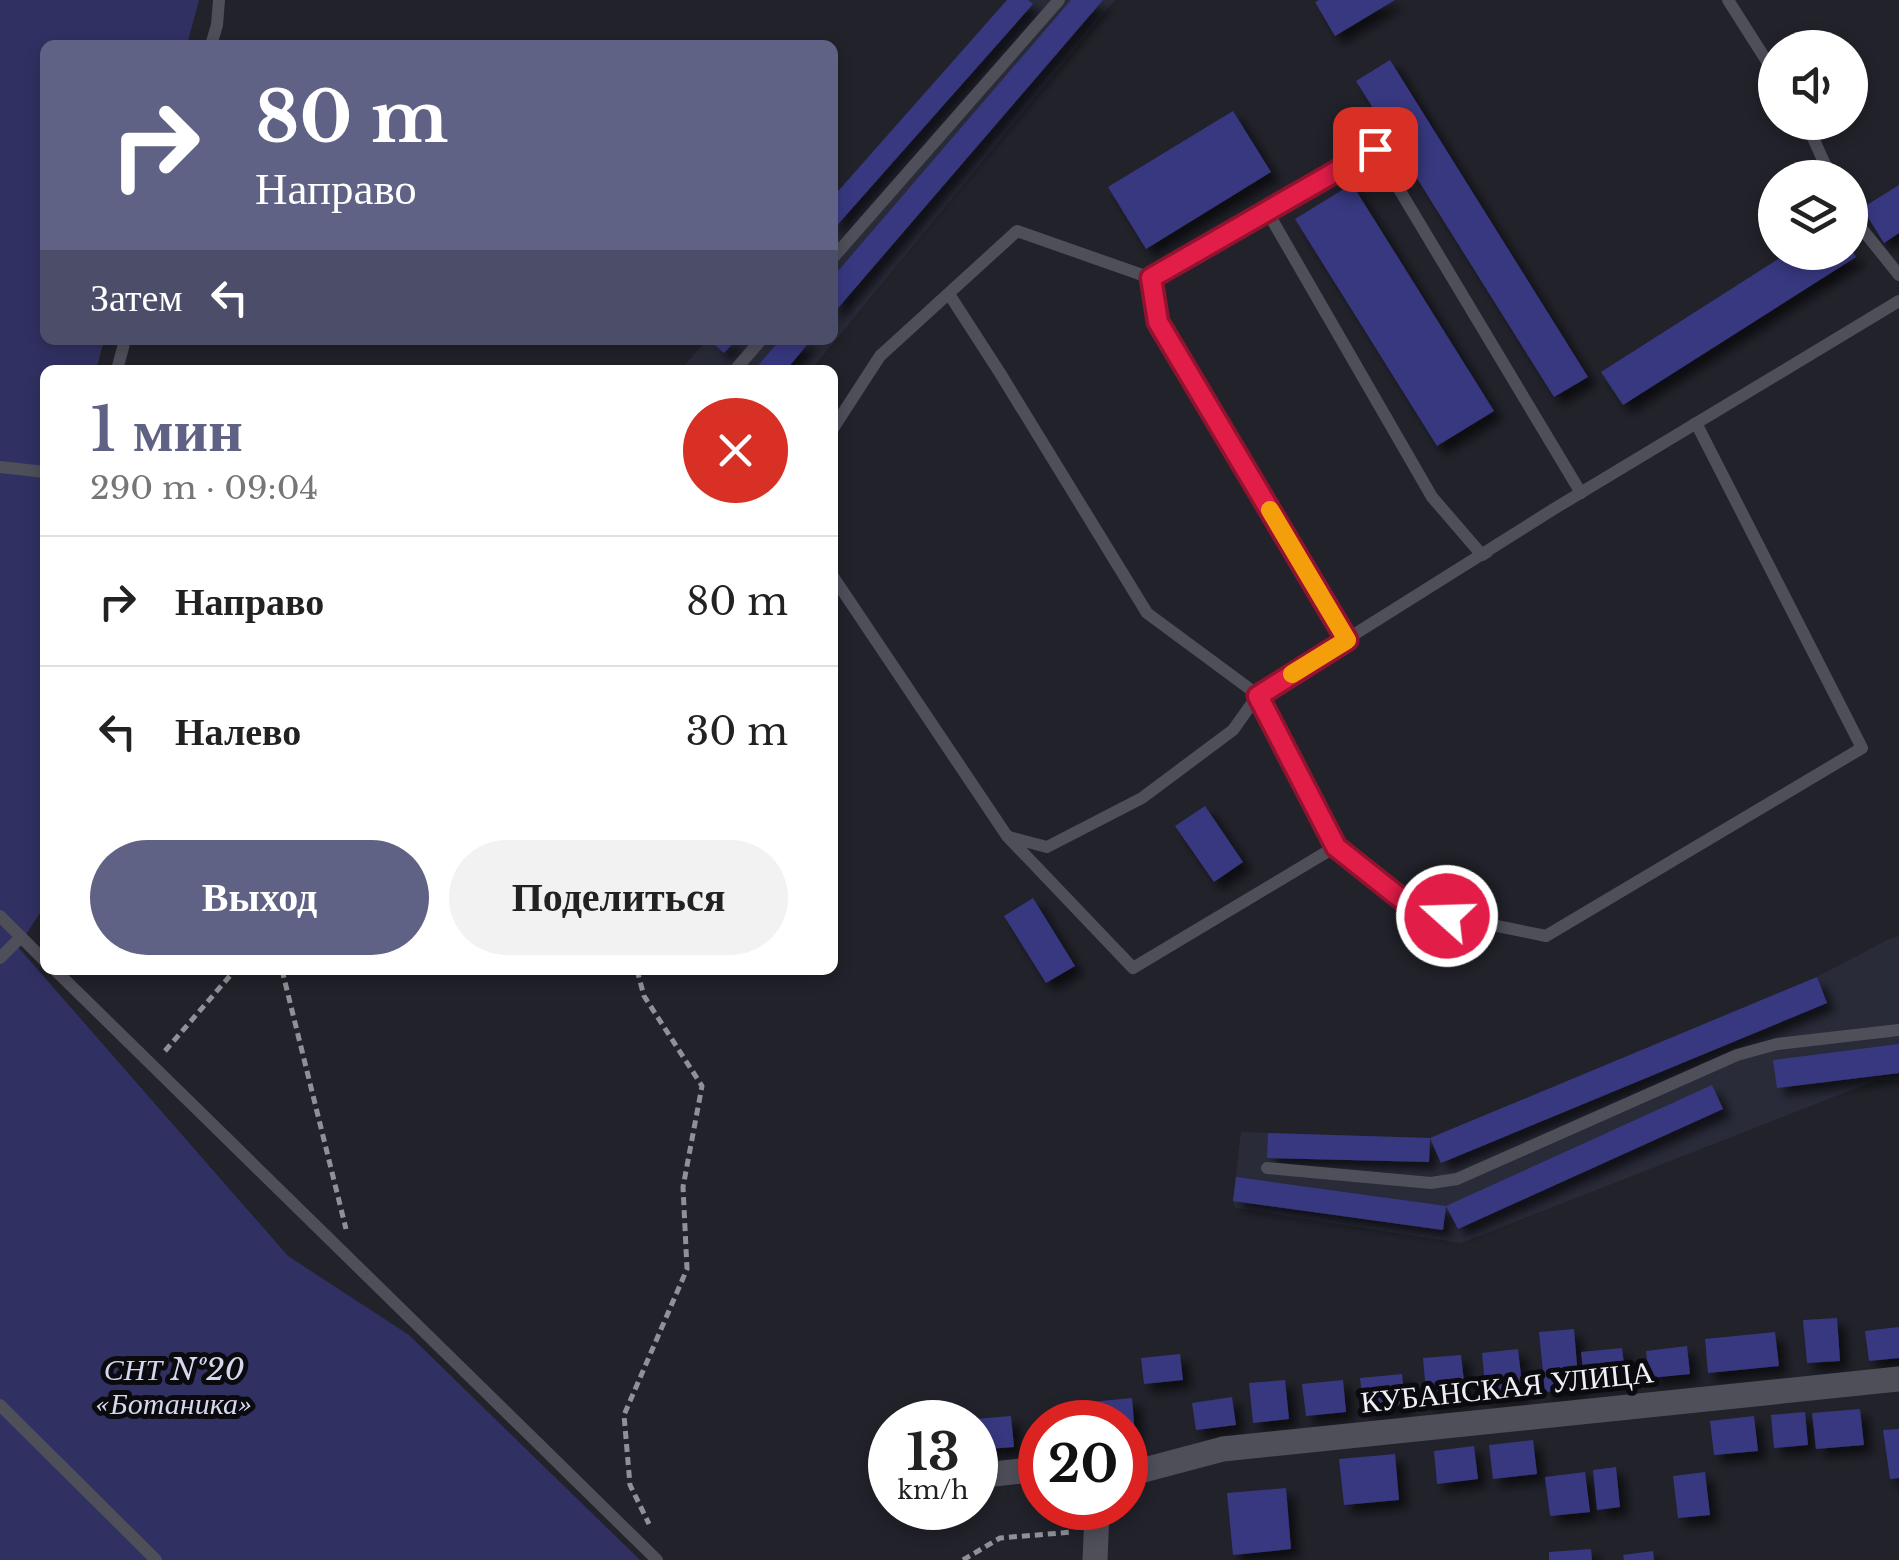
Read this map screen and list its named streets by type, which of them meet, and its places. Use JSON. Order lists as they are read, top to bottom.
{
  "streets": {
    "street": ["КУБАНСКАЯ УЛИЦА"]
  },
  "parks": ["СНТ №20 «Ботаника»"],
  "page": {
    "turn": ["80 m", "Направо"],
    "then": "Затем",
    "heading": ["1 мин", "290 m · 09:04"],
    "list": [
      {
        "name": "Направо",
        "value": "80 m"
      },
      {
        "name": "Налево",
        "value": "30 m"
      }
    ],
    "buttons": ["Выход", "Поделиться"],
    "speed": "13 km/h",
    "limit": "20"
  }
}
